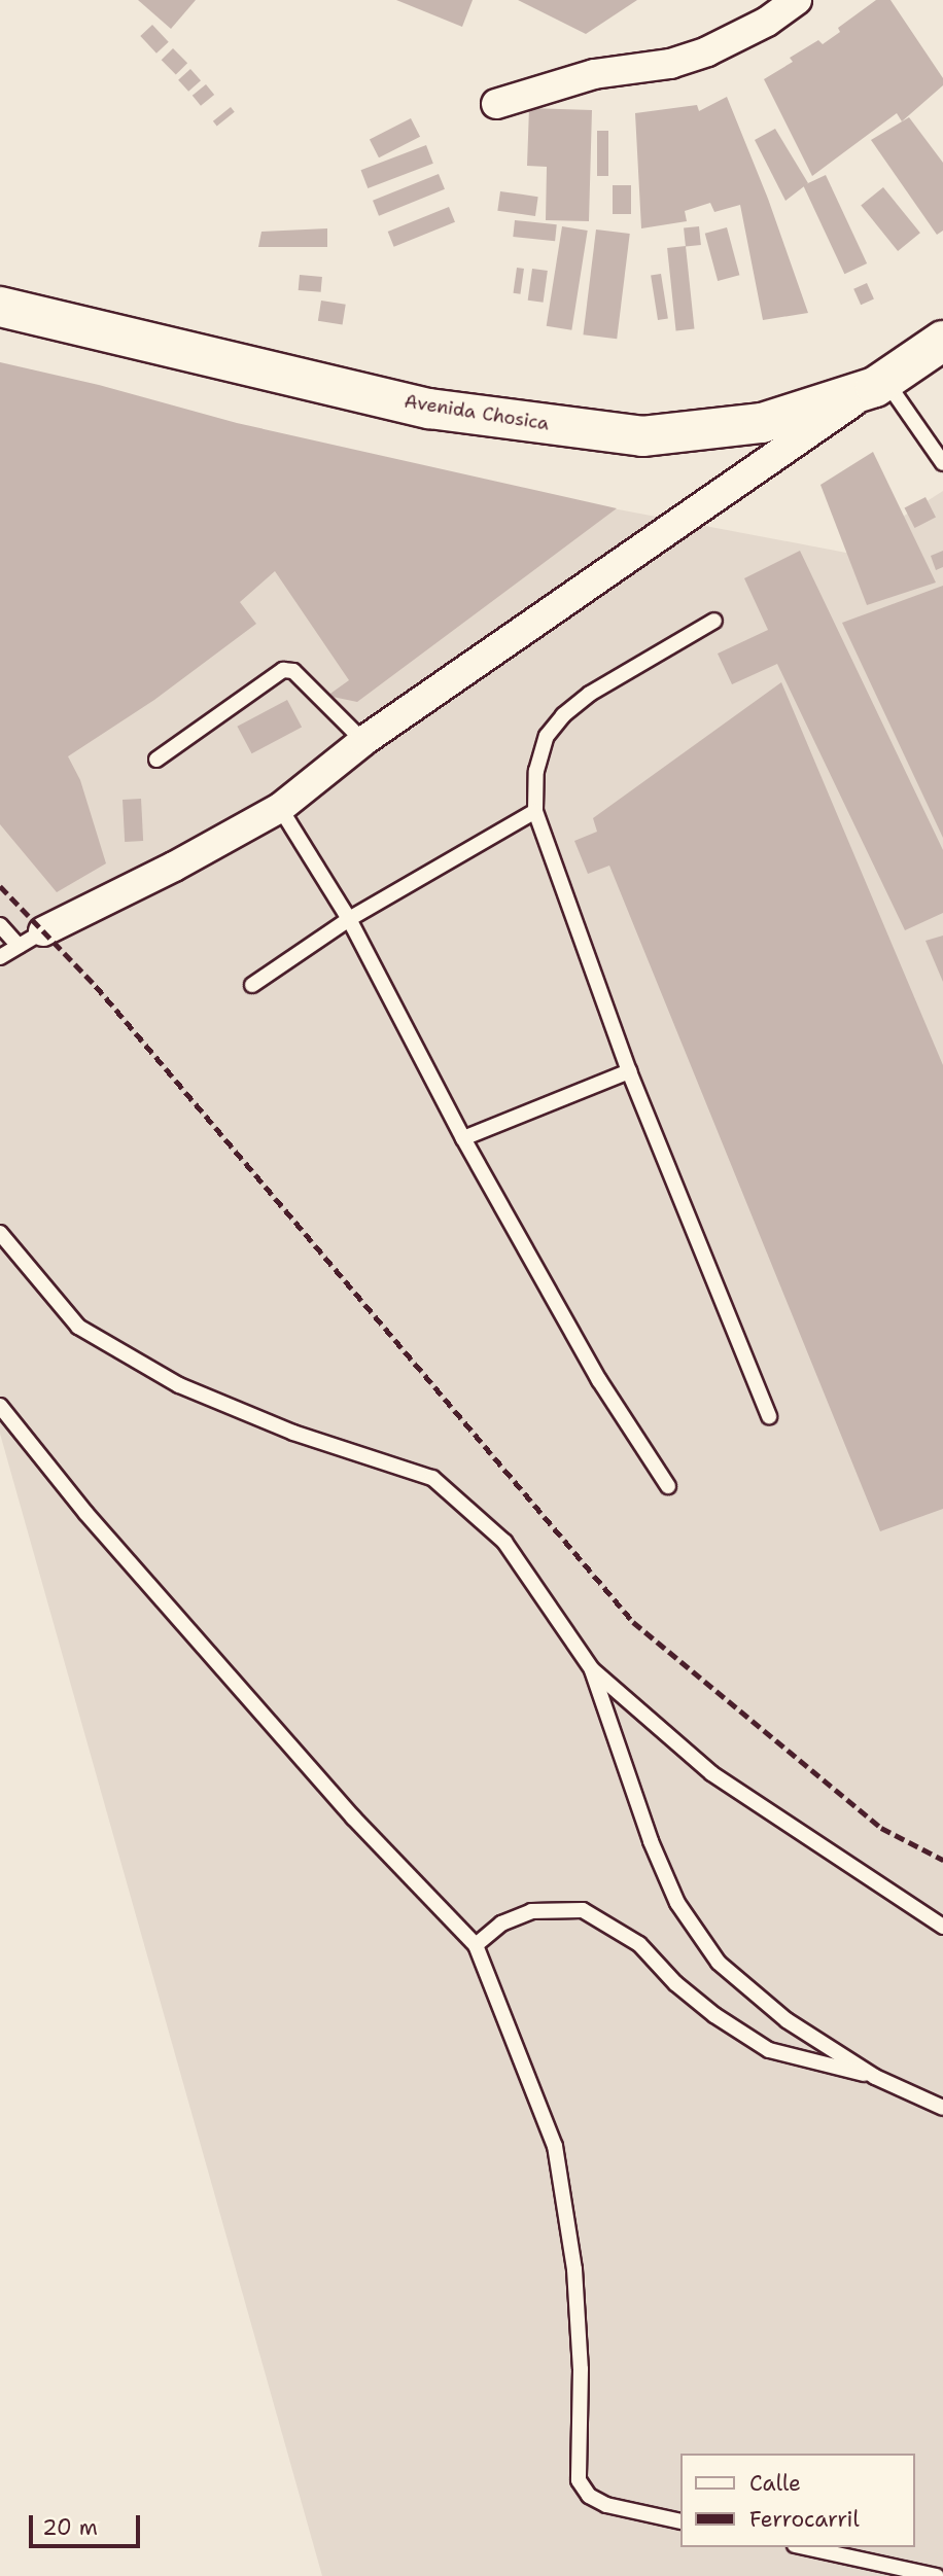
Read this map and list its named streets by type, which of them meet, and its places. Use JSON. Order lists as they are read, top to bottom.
{
  "streets": {
    "main road": ["Avenida Chosica"]
  },
  "legend": ["Calle", "Ferrocarril"],
  "scale_bar": "20 m"
}
